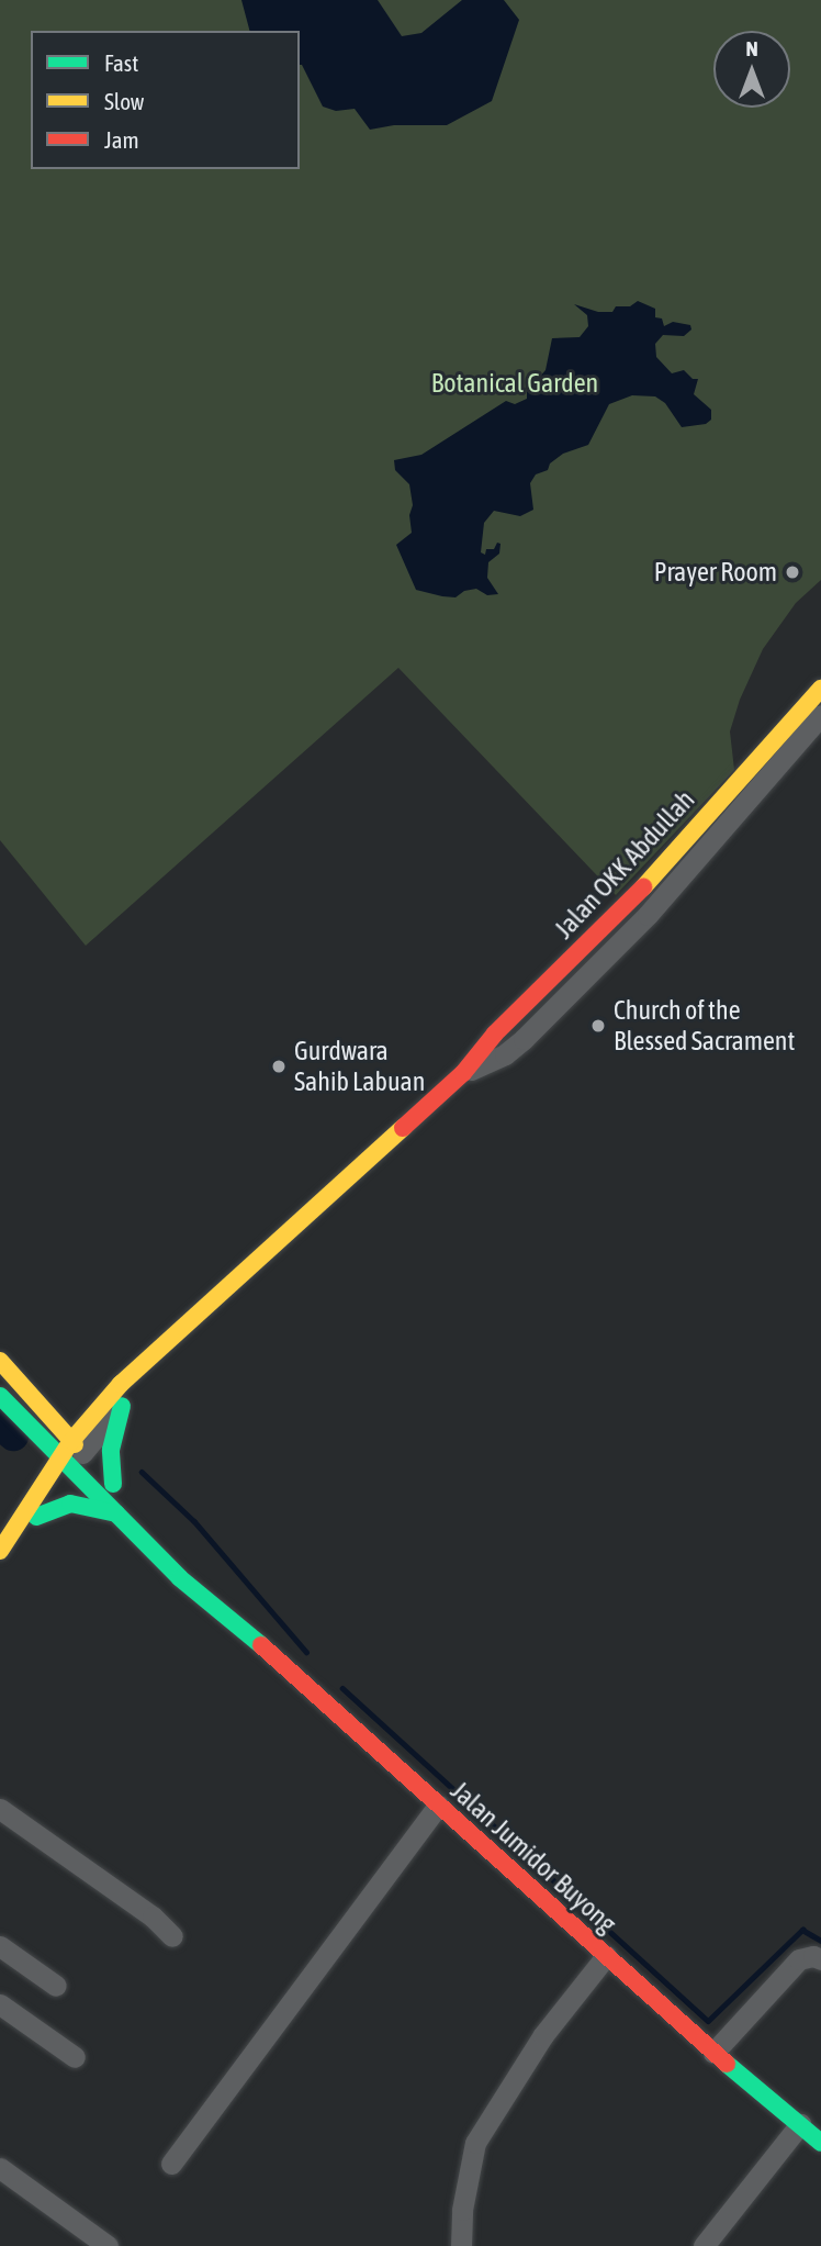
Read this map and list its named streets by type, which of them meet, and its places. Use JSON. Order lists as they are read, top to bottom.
{
  "streets": {
    "street": ["Jalan OKK Abdullah", "Jalan Jumidor Buyong"]
  },
  "crossings": [
    ["Jalan OKK Abdullah", "Jalan Jumidor Buyong"]
  ],
  "parks": ["Botanical Garden"],
  "places": ["Prayer Room", "Church of the Blessed Sacrament", "Gurdwara Sahib Labuan"],
  "legend": ["Fast", "Slow", "Jam"],
  "north": "top"
}
